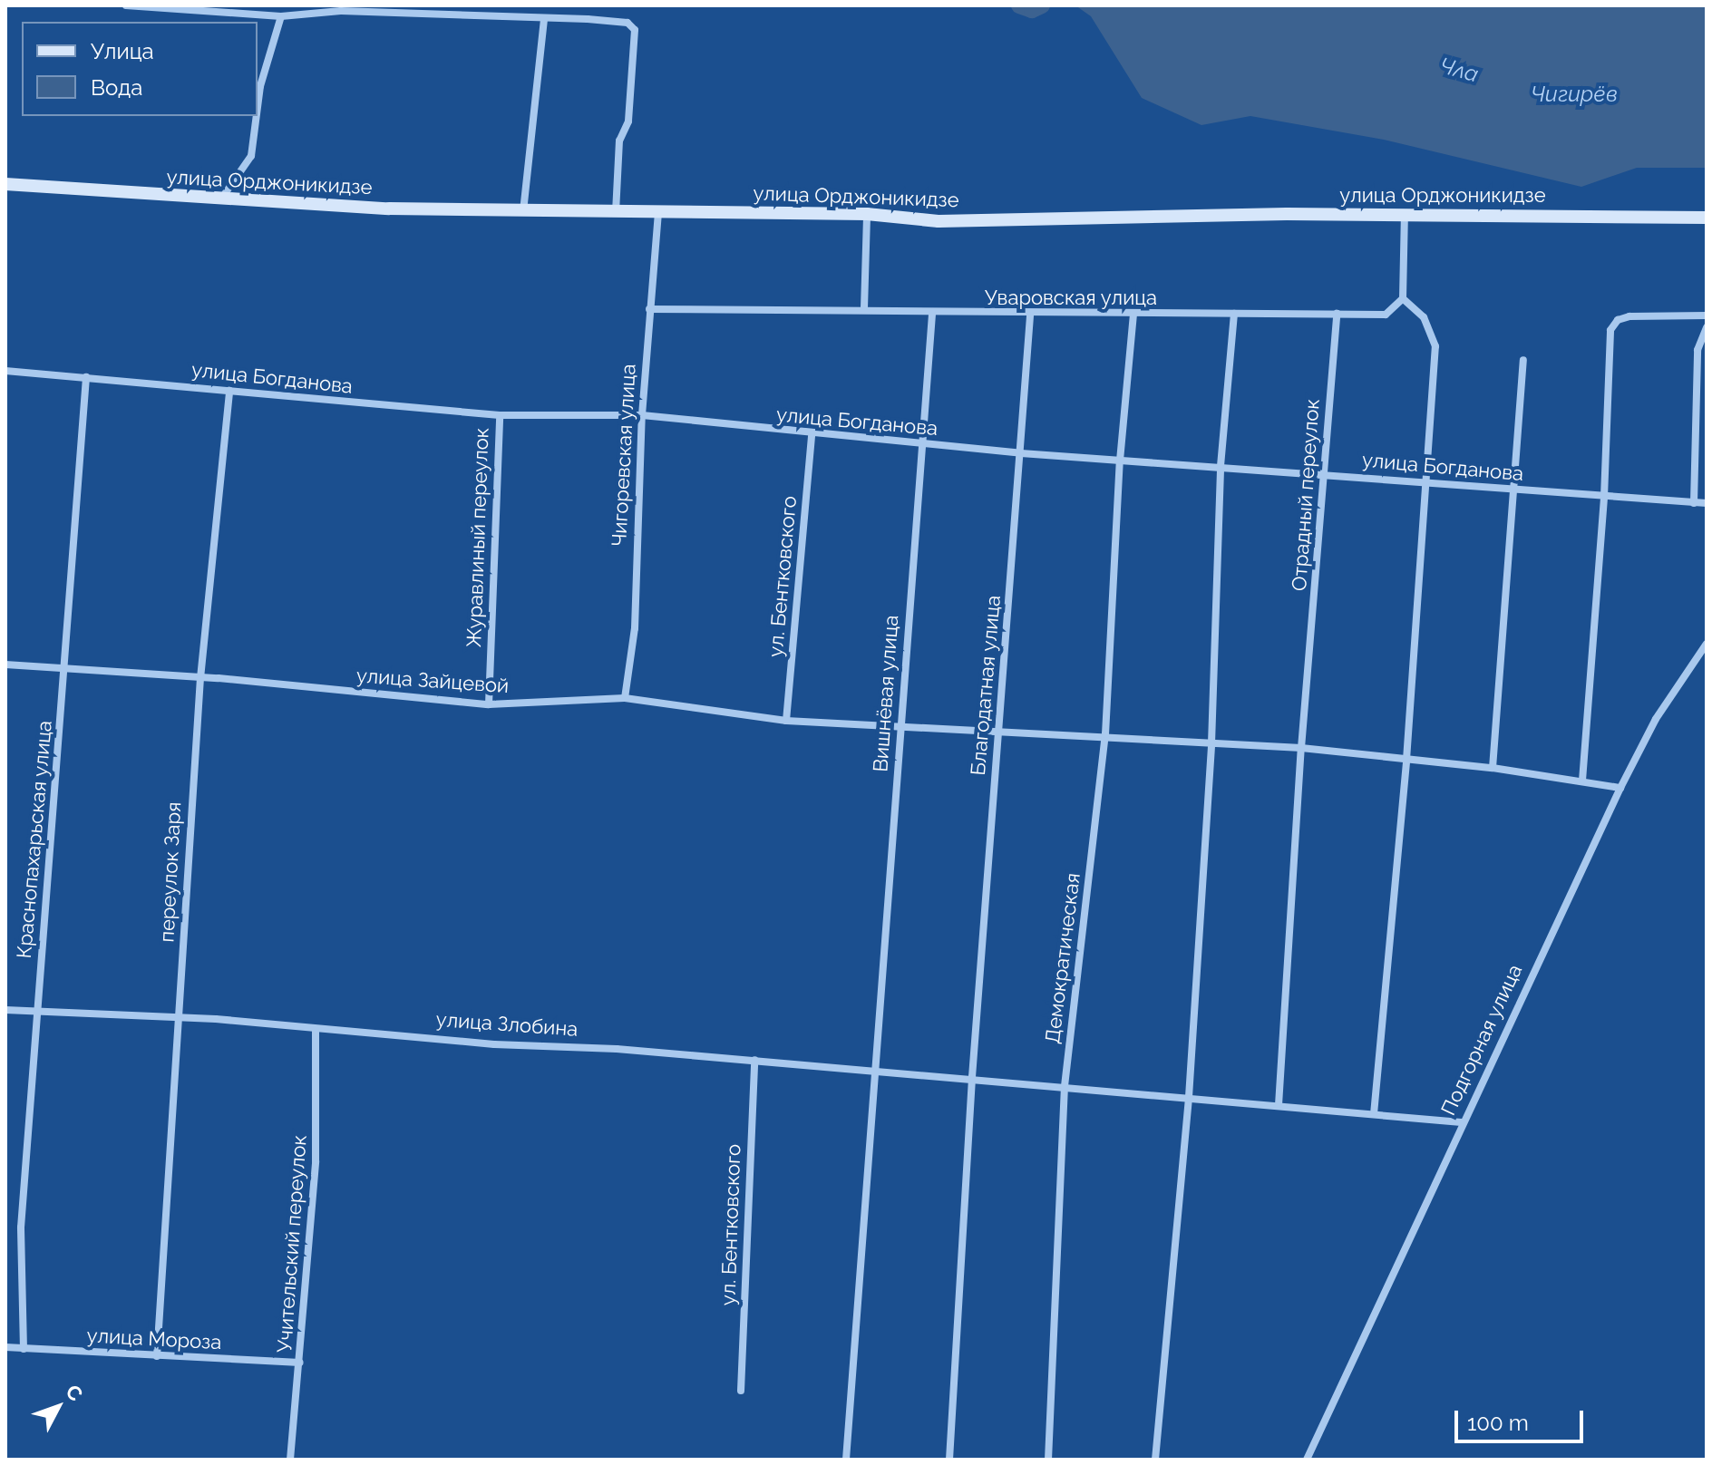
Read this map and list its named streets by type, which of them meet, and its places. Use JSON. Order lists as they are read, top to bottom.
{
  "streets": {
    "street": [
      "улица Орджоникидзе",
      "Уваровская улица",
      "улица Богданова",
      "Чигоревская улица",
      "Отрадный переулок",
      "Журавлиный переулок",
      "ул. Бентковского",
      "улица Зайцевой",
      "Благодатная улица",
      "Вишнёвая улица",
      "Краснопахарьская улица",
      "переулок Заря",
      "Демократическая",
      "улица Злобина",
      "Подгорная улица",
      "Учительский переулок",
      "улица Мороза"
    ]
  },
  "crossings": [
    ["улица Орджоникидзе", "Чигоревская улица"],
    ["Уваровская улица", "Чигоревская улица"],
    ["Уваровская улица", "Отрадный переулок"],
    ["Уваровская улица", "Благодатная улица"],
    ["Уваровская улица", "Вишнёвая улица"],
    ["Уваровская улица", "Демократическая"],
    ["улица Богданова", "Чигоревская улица"],
    ["улица Богданова", "Отрадный переулок"],
    ["улица Богданова", "Журавлиный переулок"],
    ["улица Богданова", "ул. Бентковского"],
    ["улица Богданова", "Благодатная улица"],
    ["улица Богданова", "Вишнёвая улица"],
    ["улица Богданова", "Краснопахарьская улица"],
    ["улица Богданова", "переулок Заря"],
    ["улица Богданова", "Демократическая"],
    ["Чигоревская улица", "улица Зайцевой"],
    ["Отрадный переулок", "улица Зайцевой"],
    ["Отрадный переулок", "улица Злобина"],
    ["Журавлиный переулок", "улица Зайцевой"],
    ["ул. Бентковского", "улица Зайцевой"],
    ["ул. Бентковского", "улица Злобина"],
    ["улица Зайцевой", "Благодатная улица"],
    ["улица Зайцевой", "Вишнёвая улица"],
    ["улица Зайцевой", "Краснопахарьская улица"],
    ["улица Зайцевой", "переулок Заря"],
    ["улица Зайцевой", "Демократическая"],
    ["улица Зайцевой", "Подгорная улица"],
    ["Благодатная улица", "улица Злобина"],
    ["Вишнёвая улица", "улица Злобина"],
    ["Краснопахарьская улица", "улица Злобина"],
    ["Краснопахарьская улица", "улица Мороза"],
    ["переулок Заря", "улица Злобина"],
    ["переулок Заря", "улица Мороза"],
    ["Демократическая", "улица Злобина"],
    ["улица Злобина", "Подгорная улица"],
    ["улица Злобина", "Учительский переулок"],
    ["Учительский переулок", "улица Мороза"]
  ],
  "water": ["Чла", "Чигирёв"],
  "legend": ["Улица", "Вода"],
  "scale_bar": "100 m",
  "north": "top right"
}
